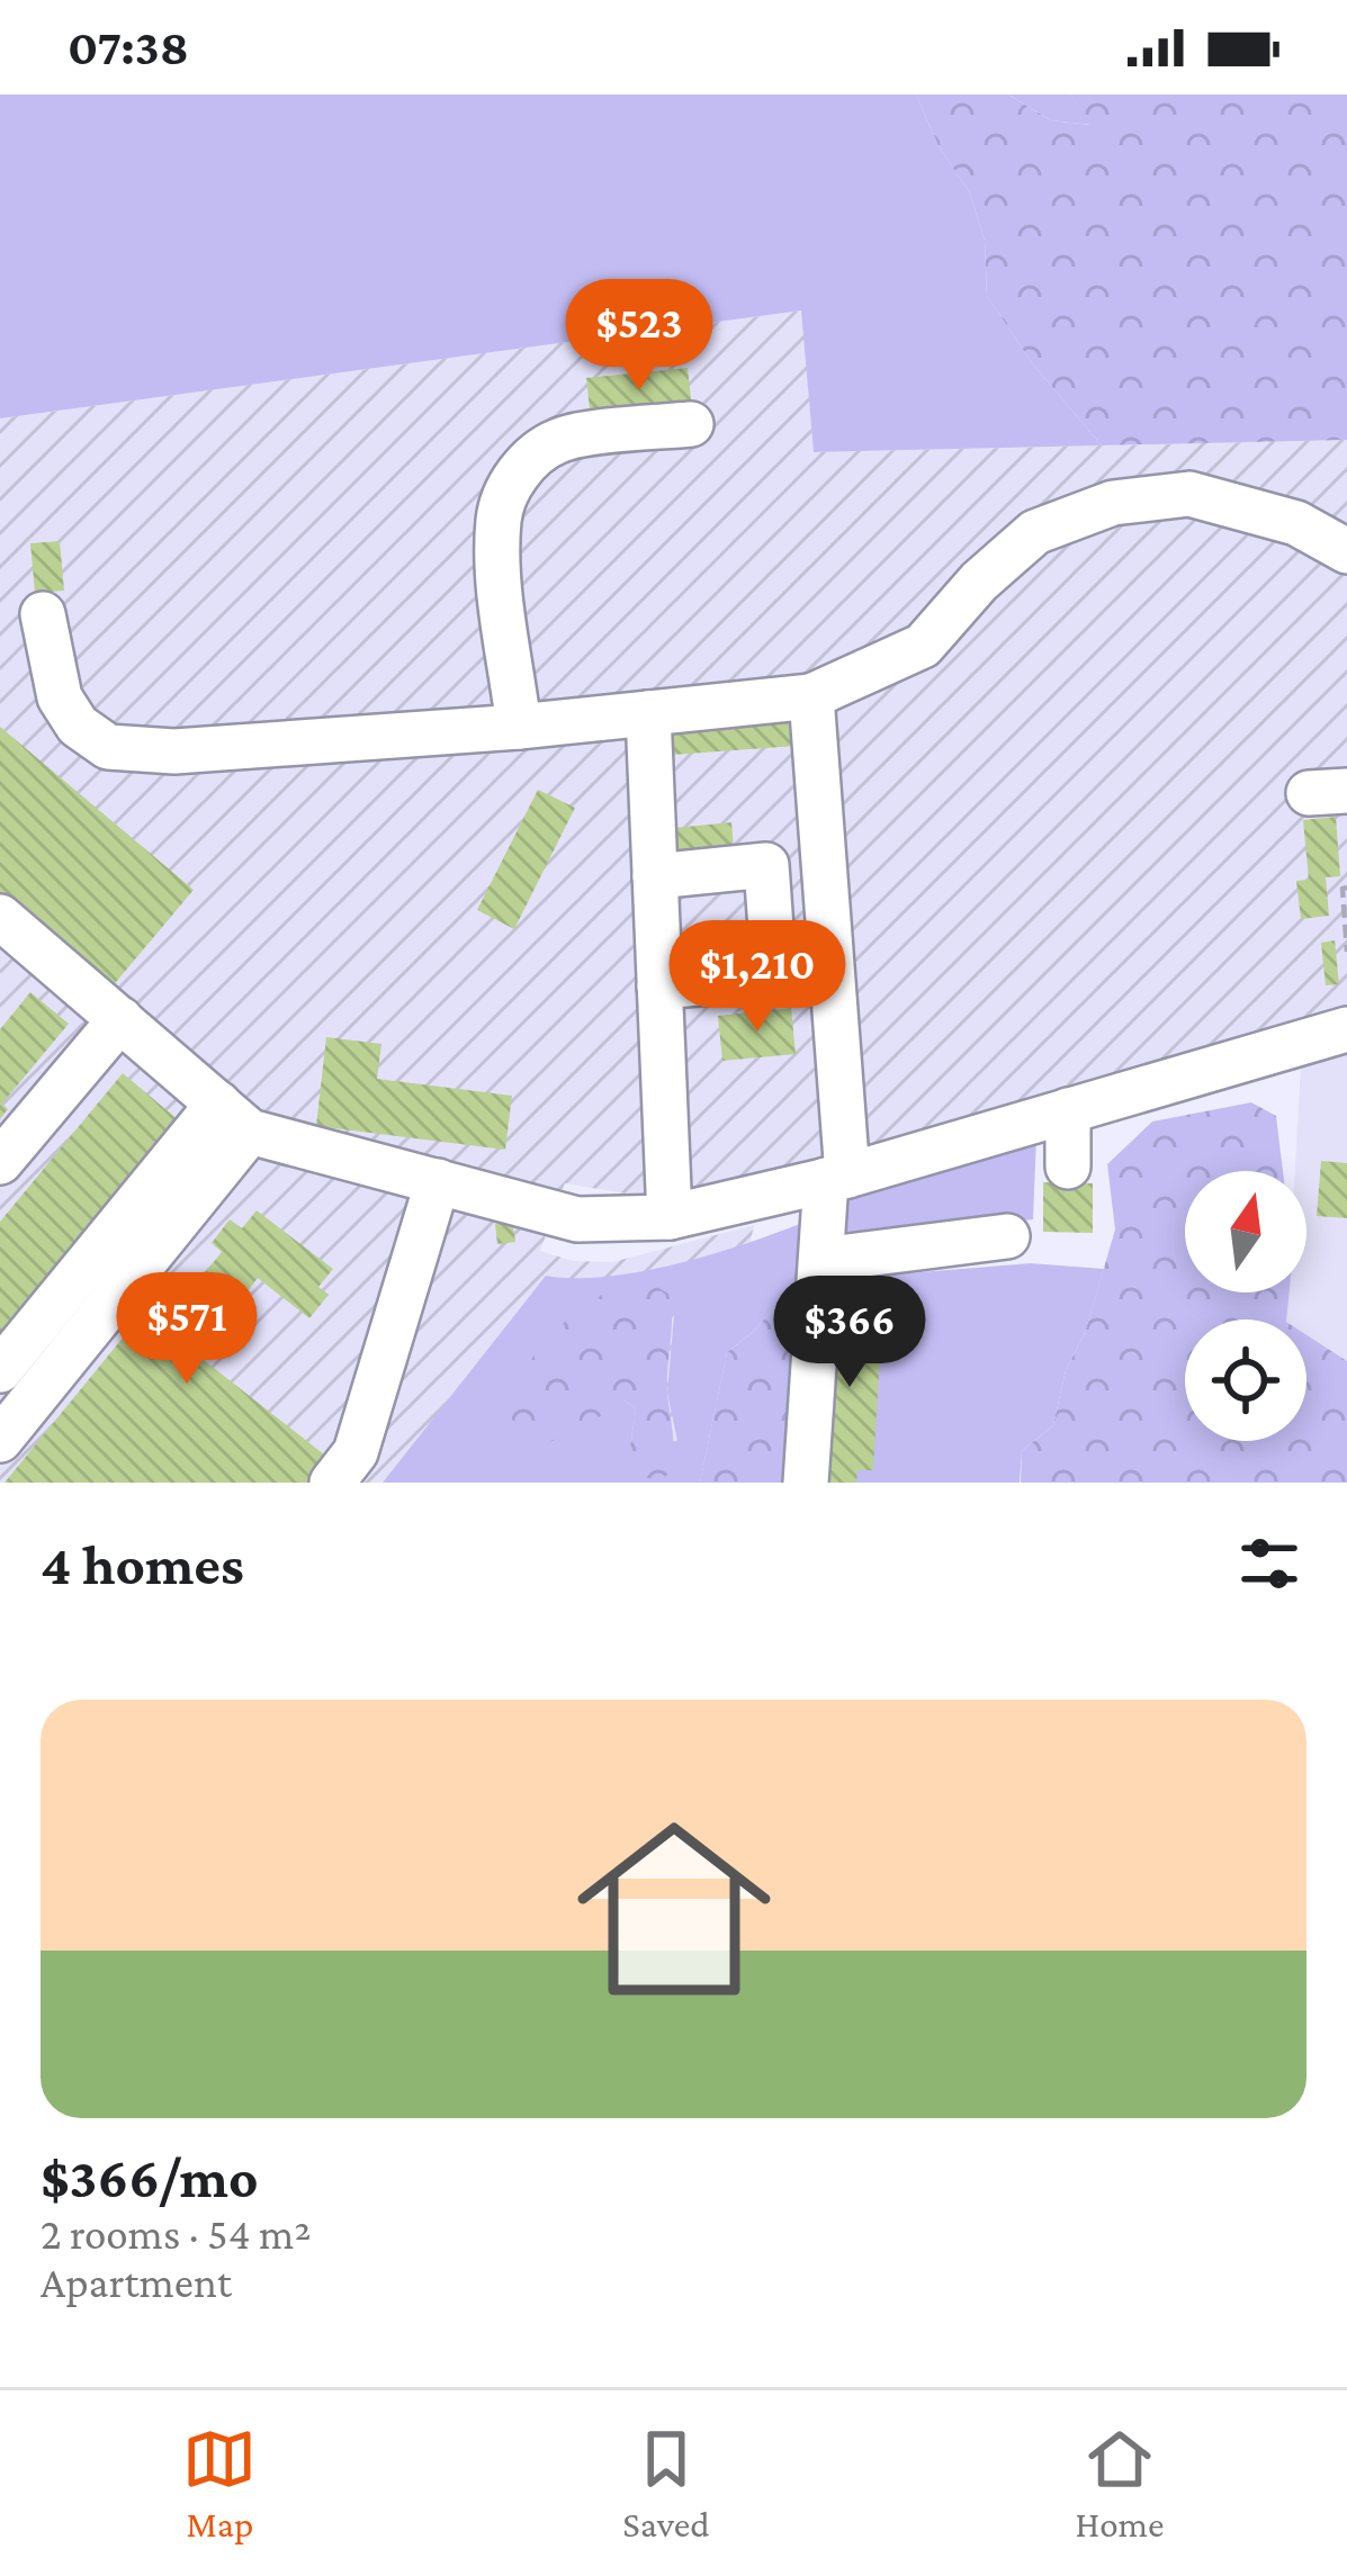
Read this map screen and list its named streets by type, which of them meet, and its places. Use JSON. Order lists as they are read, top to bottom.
{
  "north": "top",
  "page": {
    "status": "07:38",
    "price": [
      "$523",
      "$1,210",
      "$571",
      "$366"
    ],
    "heading": "4 homes",
    "list": [
      {
        "name": "$366/mo",
        "note": "2 rooms · 54 m² · Apartment"
      }
    ],
    "tabs": ["Map", "Saved", "Home"]
  }
}
